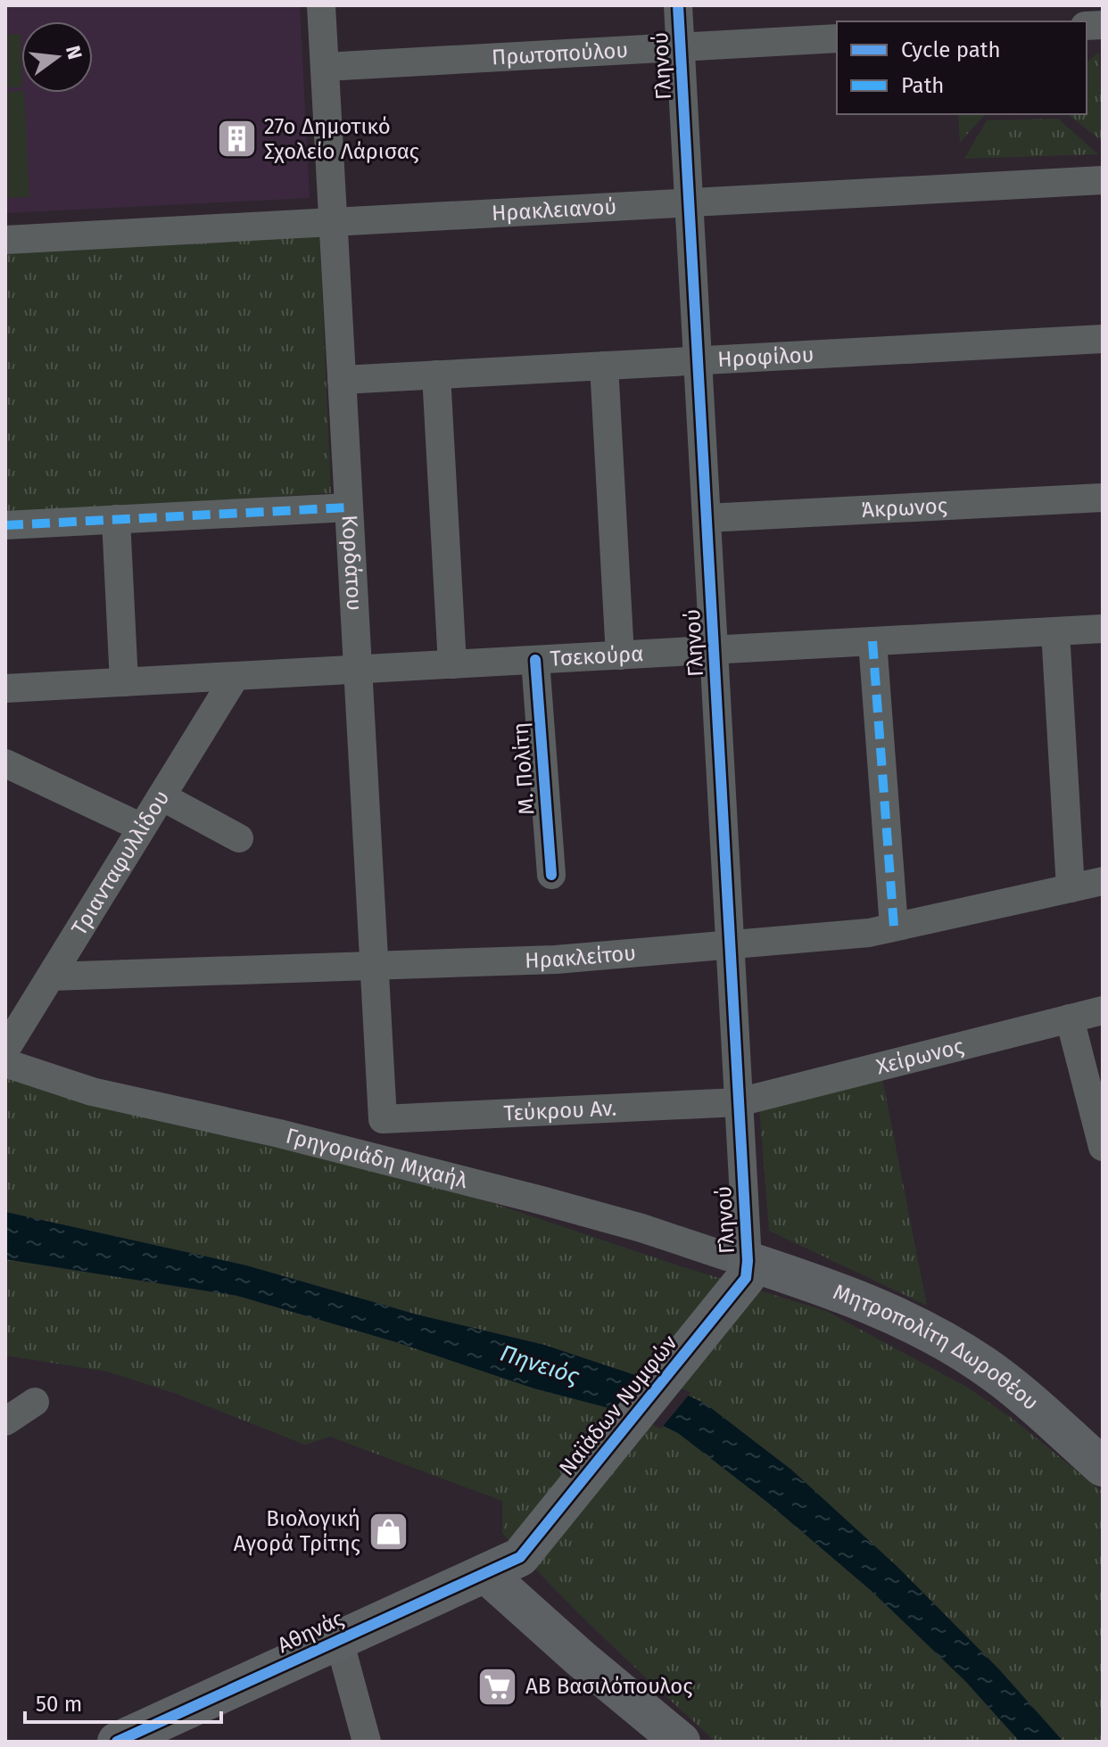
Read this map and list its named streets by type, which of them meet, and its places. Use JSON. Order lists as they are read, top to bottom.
{
  "streets": {
    "street": [
      "Πρωτοπούλου",
      "Γληνού",
      "Ηρακλειανού",
      "Ηροφίλου",
      "Άκρωνος",
      "Κορδάτου",
      "Τσεκούρα",
      "Μ. Πολίτη",
      "Τριανταφυλλίδου",
      "Ηρακλείτου",
      "Χείρωνος",
      "Τεύκρου Αν.",
      "Γρηγοριάδη Μιχαήλ",
      "Μητροπολίτη Δωροθέου",
      "Ναϊάδων Νυμφών",
      "Αθηνάς"
    ]
  },
  "crossings": [
    ["Πρωτοπούλου", "Γληνού"],
    ["Πρωτοπούλου", "Κορδάτου"],
    ["Γληνού", "Ηρακλειανού"],
    ["Γληνού", "Ηροφίλου"],
    ["Γληνού", "Άκρωνος"],
    ["Γληνού", "Τσεκούρα"],
    ["Γληνού", "Ηρακλείτου"],
    ["Γληνού", "Χείρωνος"],
    ["Γληνού", "Τεύκρου Αν."],
    ["Γληνού", "Γρηγοριάδη Μιχαήλ"],
    ["Γληνού", "Μητροπολίτη Δωροθέου"],
    ["Γληνού", "Ναϊάδων Νυμφών"],
    ["Ηρακλειανού", "Κορδάτου"],
    ["Ηροφίλου", "Κορδάτου"],
    ["Κορδάτου", "Τσεκούρα"],
    ["Κορδάτου", "Ηρακλείτου"],
    ["Κορδάτου", "Τεύκρου Αν."],
    ["Τσεκούρα", "Μ. Πολίτη"],
    ["Τσεκούρα", "Τριανταφυλλίδου"],
    ["Τριανταφυλλίδου", "Ηρακλείτου"],
    ["Χείρωνος", "Τεύκρου Αν."],
    ["Γρηγοριάδη Μιχαήλ", "Μητροπολίτη Δωροθέου"],
    ["Γρηγοριάδη Μιχαήλ", "Ναϊάδων Νυμφών"],
    ["Μητροπολίτη Δωροθέου", "Ναϊάδων Νυμφών"],
    ["Ναϊάδων Νυμφών", "Αθηνάς"]
  ],
  "water": ["Πηνειός"],
  "places": {
    "building": ["27ο Δημοτικό Σχολείο Λάρισας"],
    "shop": ["Βιολογική Αγορά Τρίτης"],
    "supermarket": ["ΑΒ Βασιλόπουλος"]
  },
  "legend": ["Cycle path", "Path"],
  "scale_bar": "50 m",
  "north": "right"
}
